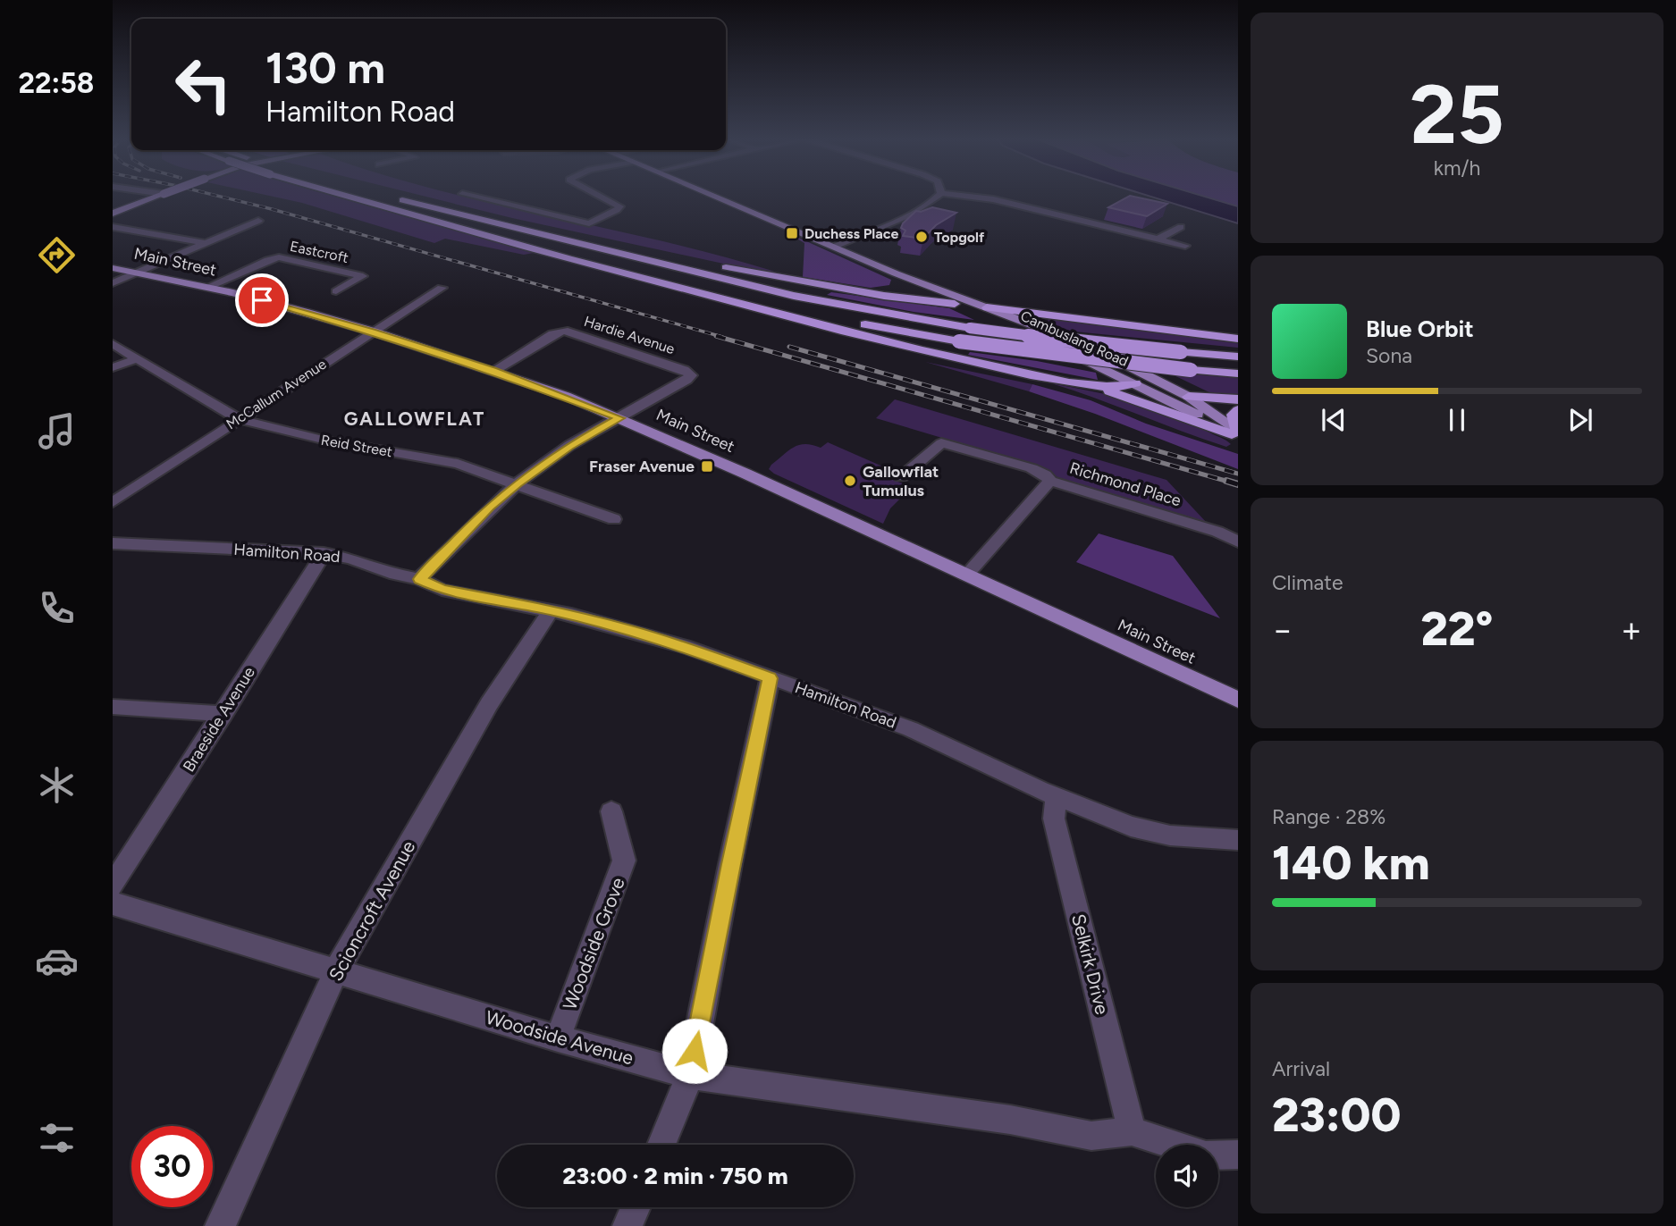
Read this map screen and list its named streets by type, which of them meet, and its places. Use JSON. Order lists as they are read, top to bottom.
{
  "streets": {
    "main road": ["Main Street", "Cambuslang Road"],
    "street": [
      "Eastcroft",
      "Hardie Avenue",
      "McCallum Avenue",
      "Reid Street",
      "Richmond Place",
      "Hamilton Road",
      "Braeside Avenue",
      "Scioncroft Avenue",
      "Woodside Grove",
      "Selkirk Drive",
      "Woodside Avenue"
    ]
  },
  "crossings": [
    ["Eastcroft", "Main Street"],
    ["Main Street", "Hardie Avenue"],
    ["Main Street", "McCallum Avenue"],
    ["Main Street", "Richmond Place"],
    ["McCallum Avenue", "Reid Street"],
    ["Hamilton Road", "Braeside Avenue"],
    ["Hamilton Road", "Scioncroft Avenue"],
    ["Hamilton Road", "Selkirk Drive"],
    ["Scioncroft Avenue", "Woodside Avenue"],
    ["Woodside Grove", "Woodside Avenue"],
    ["Selkirk Drive", "Woodside Avenue"]
  ],
  "districts": ["GALLOWFLAT"],
  "places": {
    "transit": ["Duchess Place", "Fraser Avenue"],
    "other": ["Topgolf", "Gallowflat Tumulus"]
  },
  "page": {
    "tabs": "22:58",
    "tile": [
      ["25", "km/h"],
      "Climate",
      ["Range · 28%", "140 km"],
      ["Arrival", "23:00"]
    ],
    "turn": ["130 m", "Hamilton Road"],
    "song": ["Blue Orbit", "Sona"],
    "heat": ["−", "22°", "+"],
    "limit": "30",
    "trip": "23:00 · 2 min · 750 m"
  }
}
